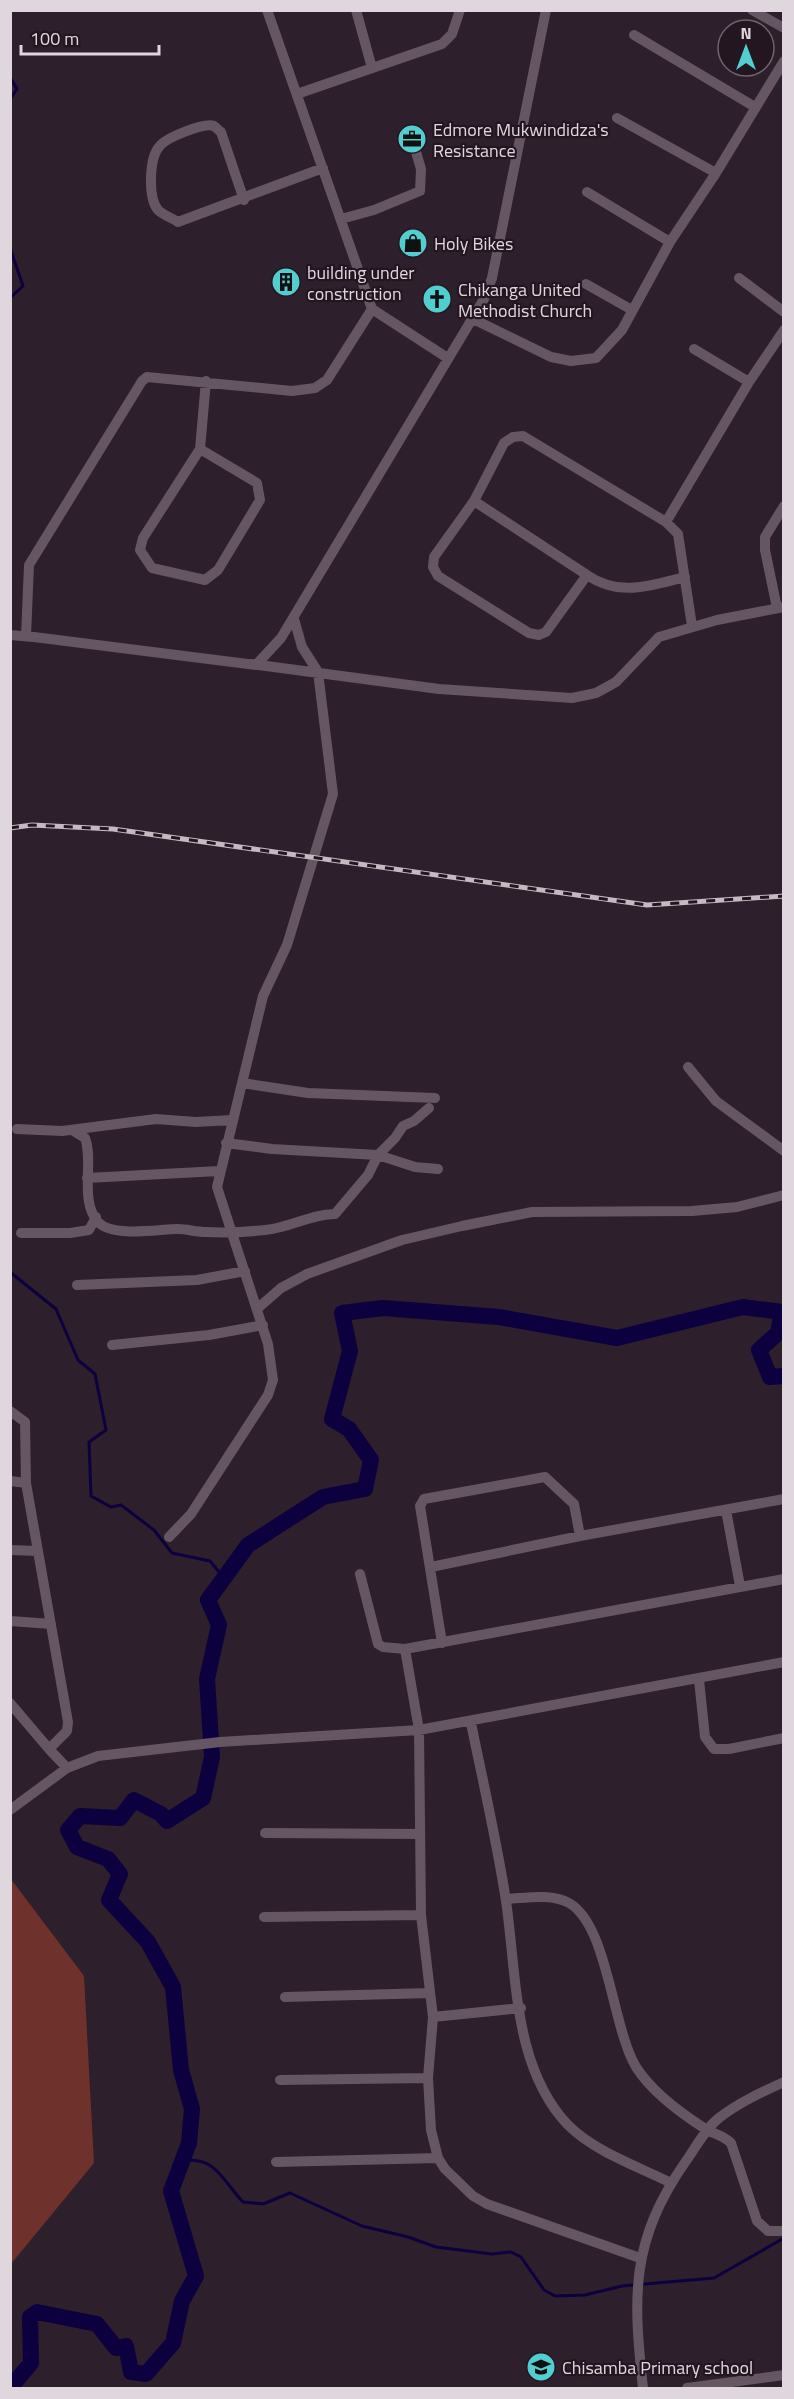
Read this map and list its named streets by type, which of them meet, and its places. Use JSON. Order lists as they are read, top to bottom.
{
  "places": {
    "office": ["Edmore Mukwindidza's Resistance"],
    "shop": ["Holy Bikes"],
    "building": ["building under construction"],
    "church": ["Chikanga United Methodist Church"],
    "school or university": ["Chisamba Primary school"]
  },
  "scale_bar": "100 m",
  "north": "top"
}
